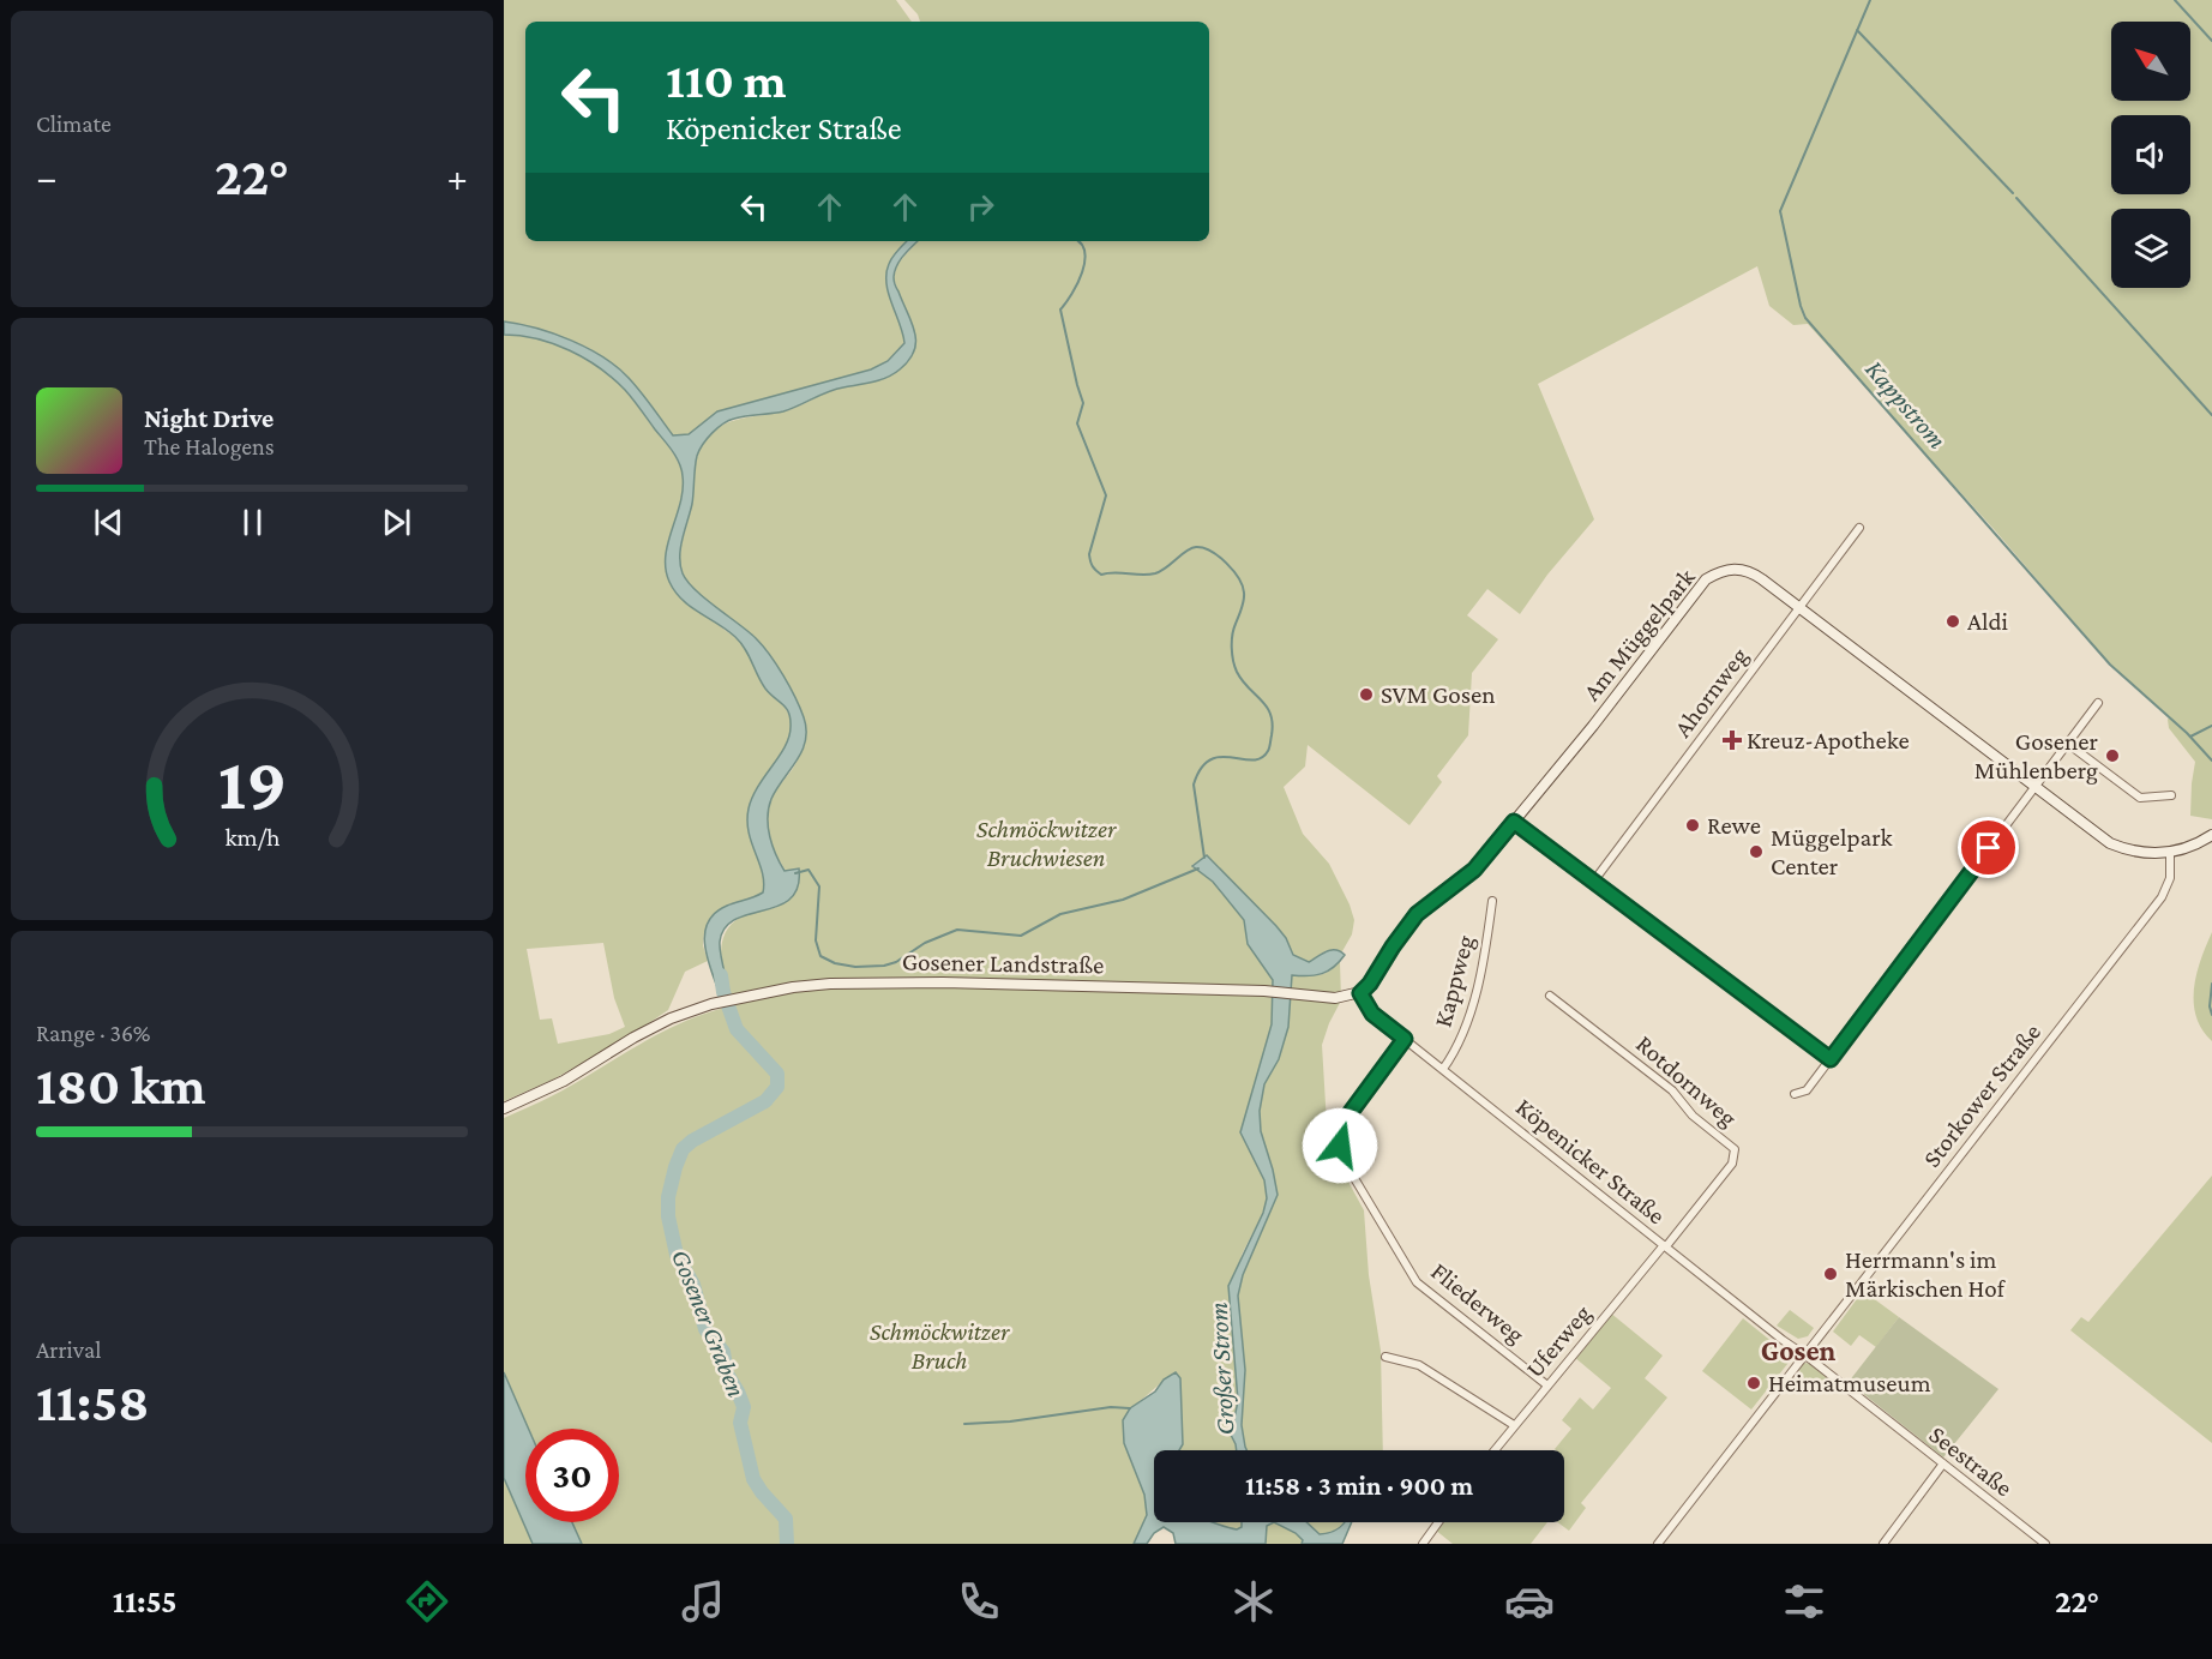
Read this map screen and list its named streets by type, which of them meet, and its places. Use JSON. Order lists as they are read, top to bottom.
{
  "streets": {
    "main road": ["Am Müggelpark", "Gosener Landstraße"],
    "street": [
      "Ahornweg",
      "Kappweg",
      "Rotdornweg",
      "Storkower Straße",
      "Köpenicker Straße",
      "Fliederweg",
      "Uferweg",
      "Seestraße"
    ]
  },
  "crossings": [
    ["Am Müggelpark", "Ahornweg"],
    ["Am Müggelpark", "Gosener Landstraße"],
    ["Am Müggelpark", "Storkower Straße"],
    ["Am Müggelpark", "Köpenicker Straße"],
    ["Gosener Landstraße", "Köpenicker Straße"],
    ["Kappweg", "Köpenicker Straße"],
    ["Rotdornweg", "Köpenicker Straße"],
    ["Rotdornweg", "Uferweg"],
    ["Storkower Straße", "Köpenicker Straße"],
    ["Storkower Straße", "Seestraße"],
    ["Köpenicker Straße", "Fliederweg"],
    ["Köpenicker Straße", "Uferweg"],
    ["Köpenicker Straße", "Seestraße"],
    ["Fliederweg", "Uferweg"]
  ],
  "districts": ["Gosen"],
  "water": ["Kappstrom", "Gosener Graben", "Großer Strom"],
  "parks": ["Schmöckwitzer Bruchwiesen", "Schmöckwitzer Bruch"],
  "places": {
    "other": [
      "Aldi",
      "SVM Gosen",
      "Gosener Mühlenberg",
      "Rewe",
      "Müggelpark Center",
      "Herrmann's im Märkischen Hof",
      "Heimatmuseum"
    ],
    "health": ["Kreuz-Apotheke"]
  },
  "north": "top left",
  "page": {
    "tile": [
      "Climate",
      ["Range · 36%", "180 km"],
      ["Arrival", "11:58"]
    ],
    "turn": ["110 m", "Köpenicker Straße"],
    "heat": ["−", "22°", "+"],
    "song": ["Night Drive", "The Halogens"],
    "limit": "30",
    "trip": "11:58 · 3 min · 900 m",
    "tabs": ["11:55", "22°"],
    "gauge": ["19", "km/h"]
  }
}
